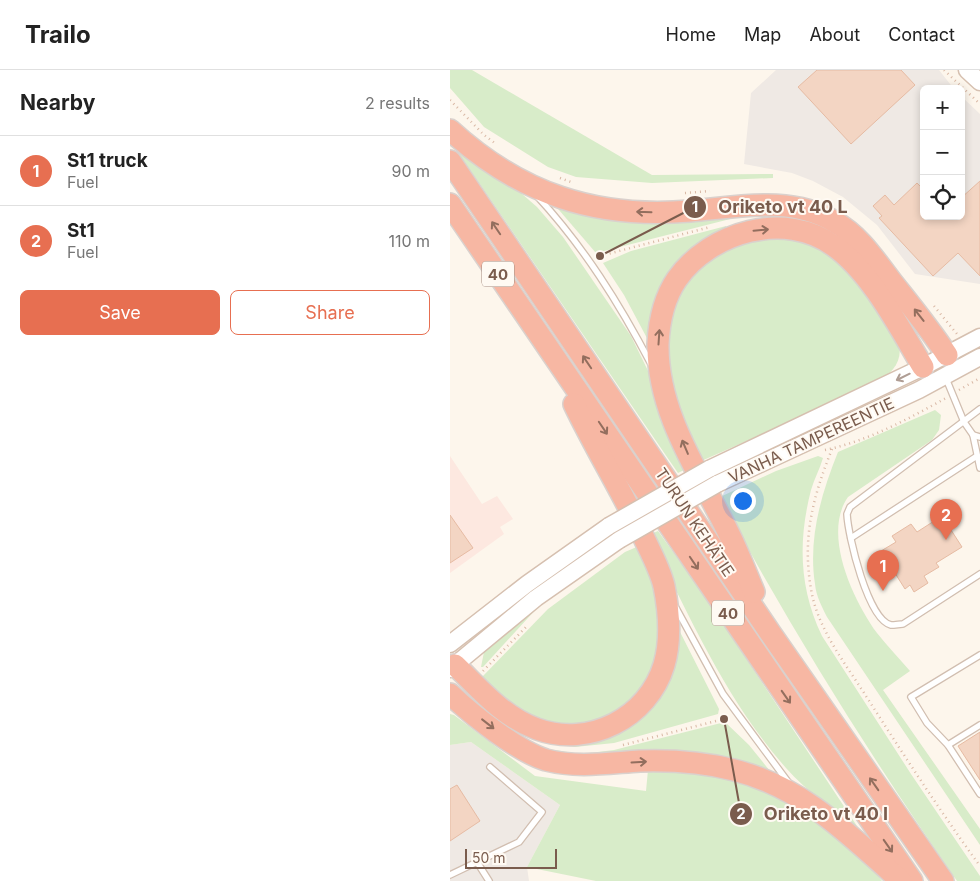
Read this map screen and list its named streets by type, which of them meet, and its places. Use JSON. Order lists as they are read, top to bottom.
{
  "streets": {
    "highway": ["40", "TURUN KEHÄTIE"],
    "main road": ["VANHA TAMPEREENTIE"]
  },
  "places": ["Oriketo vt 40 L", "Oriketo vt 40 I"],
  "scale_bar": "50 m",
  "page": {
    "header": "Trailo",
    "nav": [
      "Home",
      "Map",
      "About",
      "Contact"
    ],
    "heading": ["Nearby", "2 results"],
    "map_buttons": ["+", "−"],
    "list": [
      {
        "mark": "1",
        "name": "St1 truck",
        "note": "Fuel",
        "value": "90 m"
      },
      {
        "mark": "2",
        "name": "St1",
        "note": "Fuel",
        "value": "110 m"
      }
    ],
    "buttons": ["Save", "Share"],
    "pins": ["2", "1"],
    "scale": "50 m"
  }
}
